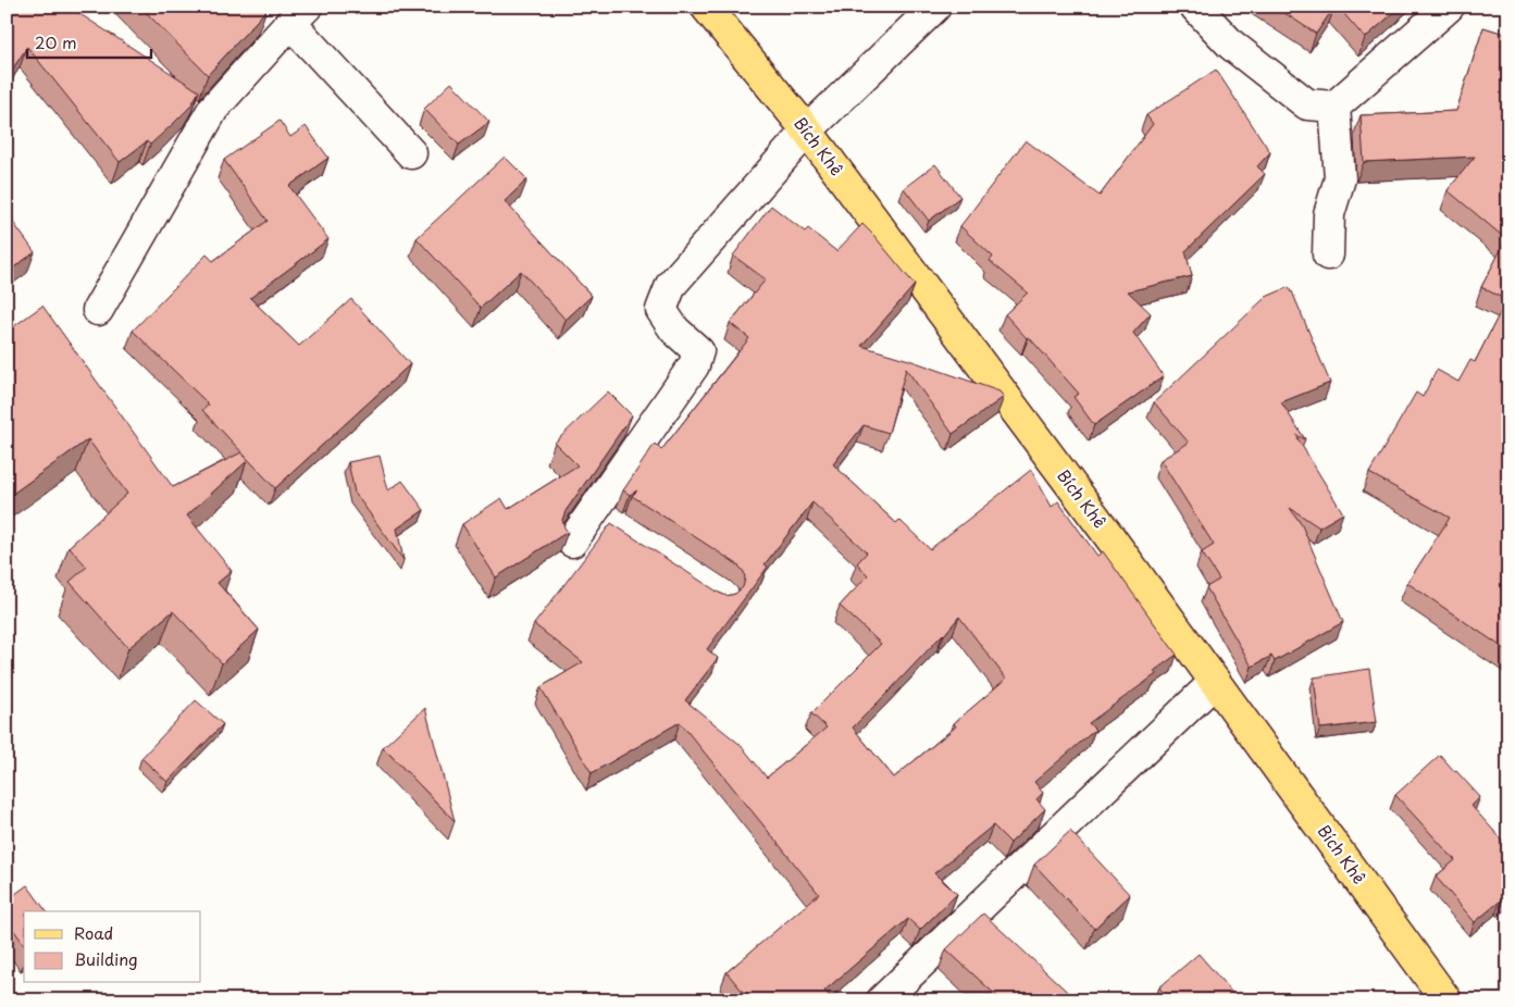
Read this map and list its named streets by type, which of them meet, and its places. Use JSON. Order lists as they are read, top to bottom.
{
  "streets": {
    "main road": ["Bích Khê"]
  },
  "legend": ["Road", "Building"],
  "scale_bar": "20 m"
}
